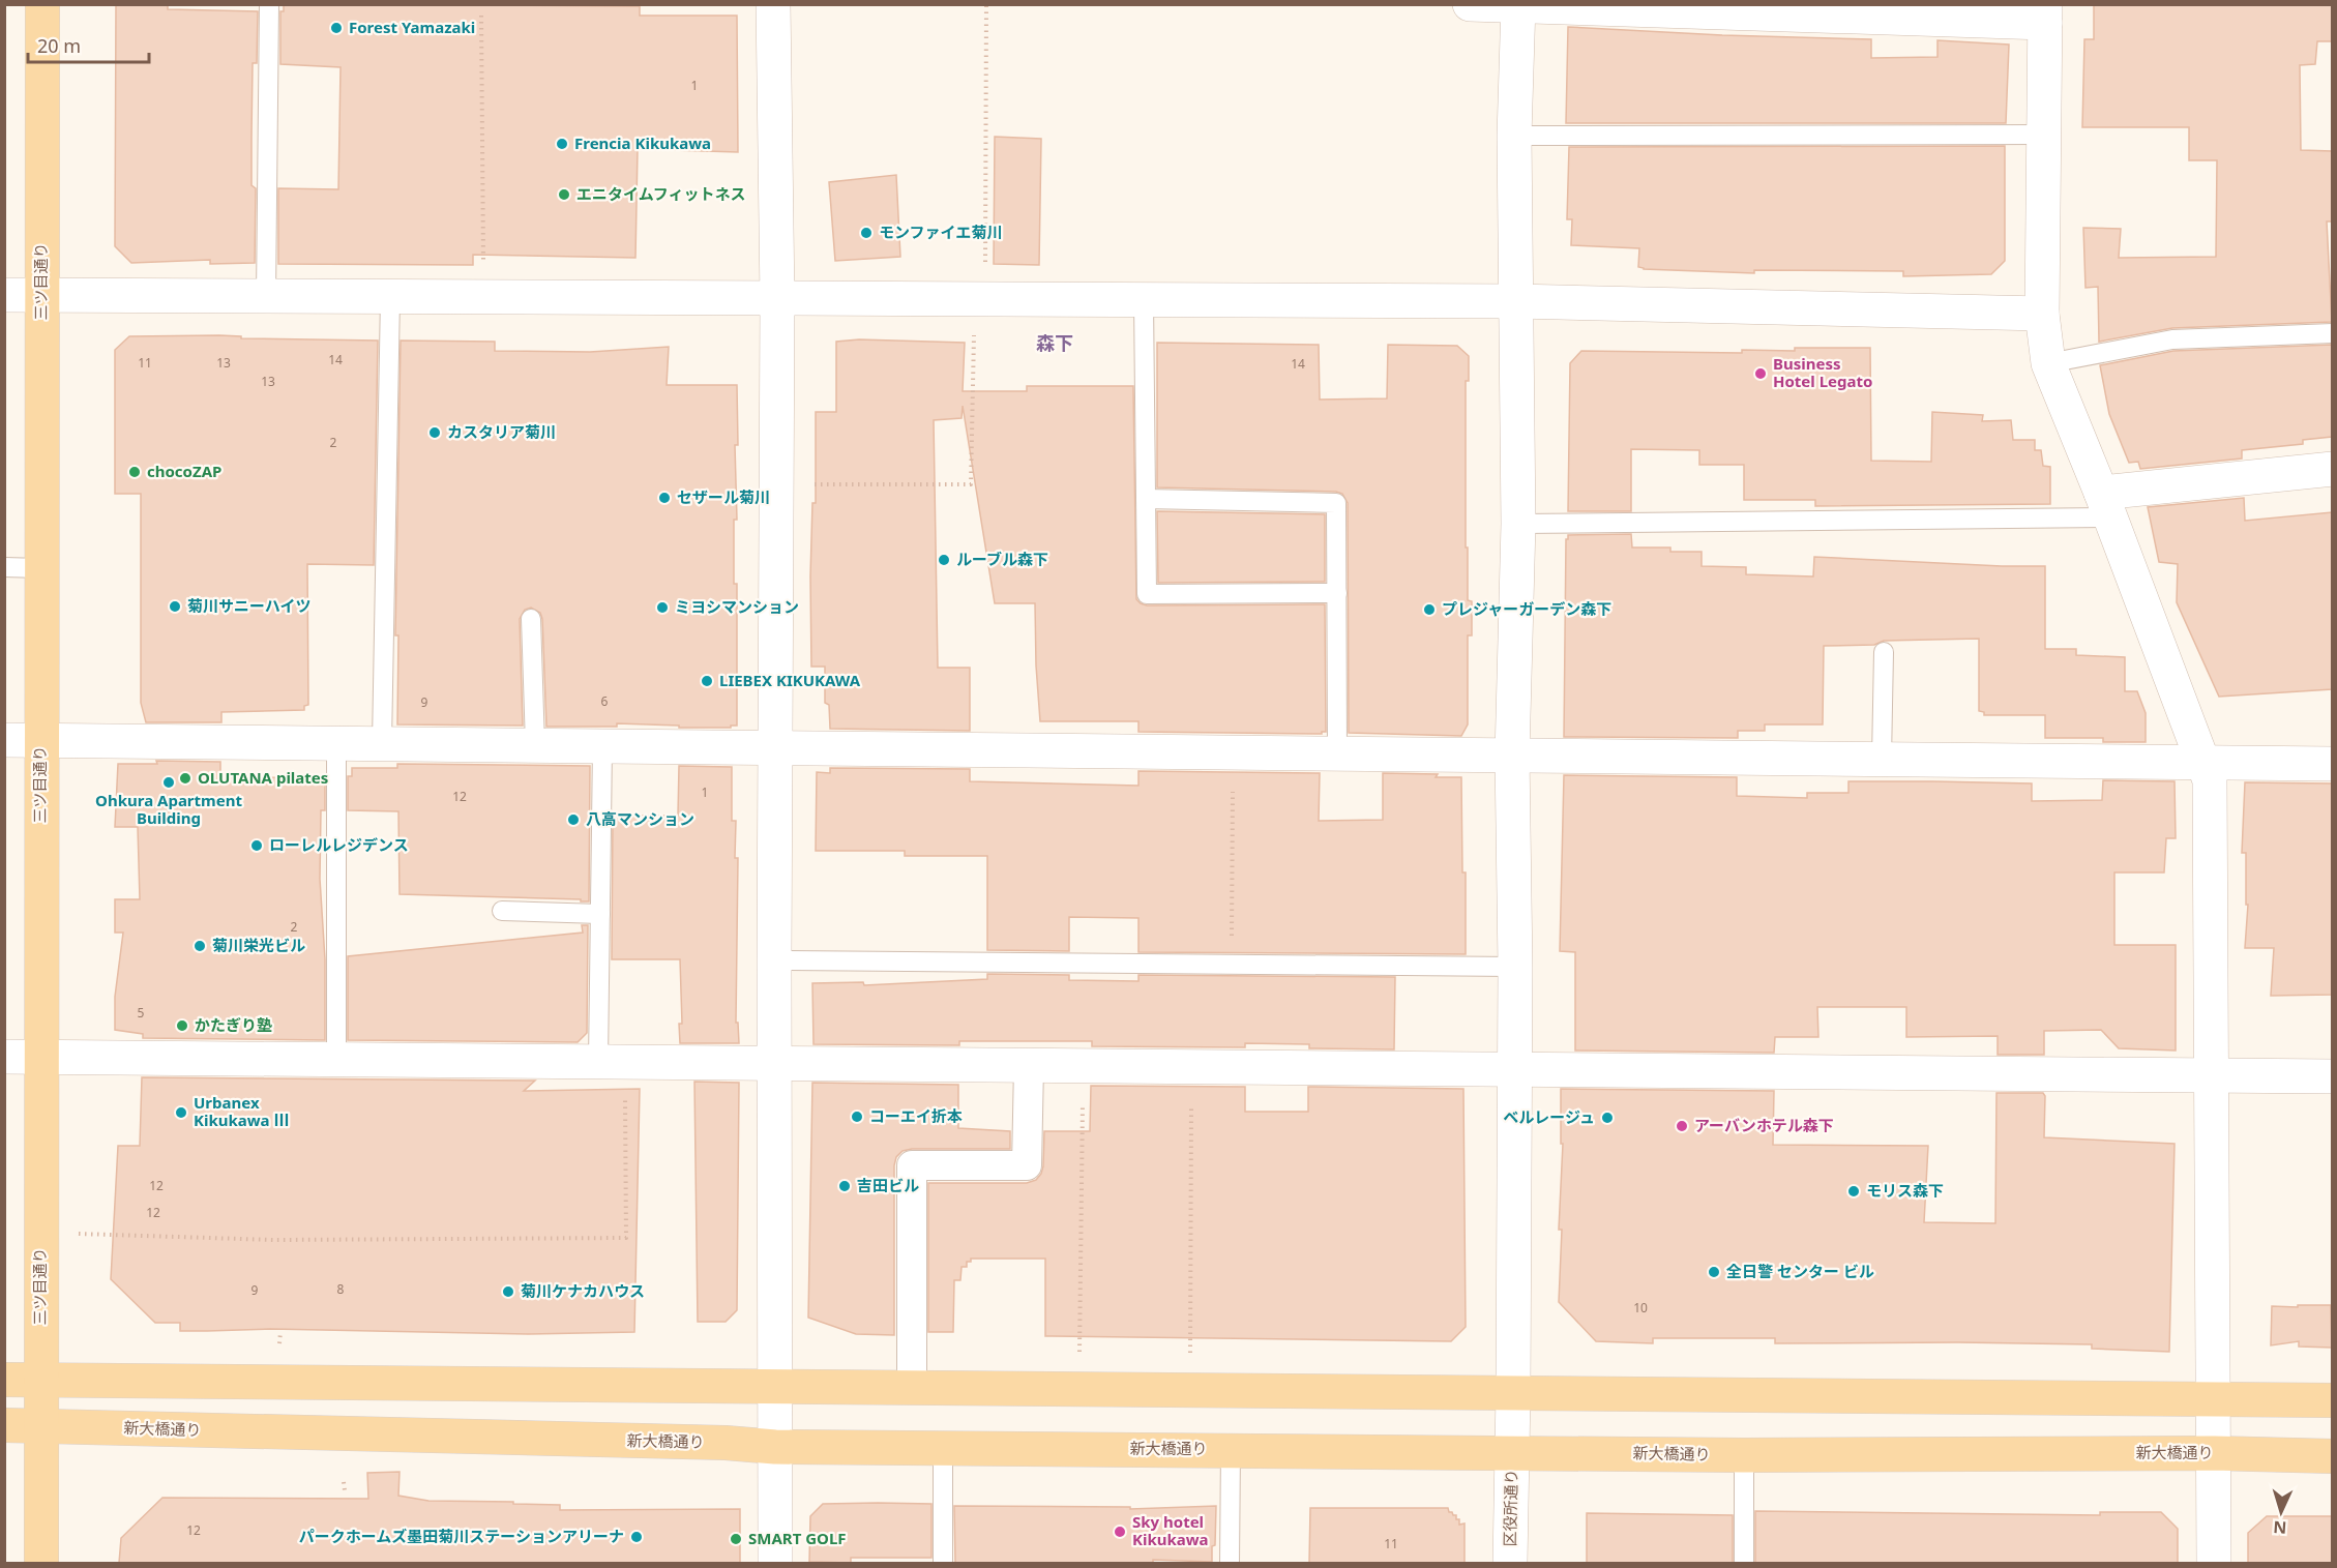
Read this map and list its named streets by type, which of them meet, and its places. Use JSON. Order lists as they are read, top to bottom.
{
  "streets": {
    "main road": ["三ツ目通り", "新大橋通り"],
    "street": ["区役所通り"]
  },
  "crossings": [
    ["三ツ目通り", "新大橋通り"],
    ["新大橋通り", "区役所通り"]
  ],
  "districts": ["森下"],
  "places": [
    "Forest Yamazaki",
    "Frencia Kikukawa",
    "エニタイムフィットネス",
    "モンファイエ菊川",
    "Business Hotel Legato",
    "カスタリア菊川",
    "chocoZAP",
    "セザール菊川",
    "ルーブル森下",
    "菊川サニーハイツ",
    "ミヨシマンション",
    "プレジャーガーデン森下",
    "LIEBEX KIKUKAWA",
    "OLUTANA pilates",
    "Ohkura Apartment Building",
    "八高マンション",
    "ローレルレジデンス",
    "菊川栄光ビル",
    "かたぎり塾",
    "Urbanex Kikukawa Ⅲ",
    "コーエイ折本",
    "ベルレージュ",
    "アーバンホテル森下",
    "吉田ビル",
    "モリス森下",
    "全日警 センター ビル",
    "菊川ケナカハウス",
    "Sky hotel Kikukawa",
    "パークホームズ墨田菊川ステーションアリーナ",
    "SMART GOLF"
  ],
  "house_numbers": [
    "1",
    "14",
    "11",
    "13",
    "14",
    "13",
    "2",
    "6",
    "9",
    "1",
    "12",
    "2",
    "5",
    "12",
    "12",
    "8",
    "9",
    "10",
    "12",
    "11"
  ],
  "scale_bar": "20 m",
  "north": "bottom"
}
